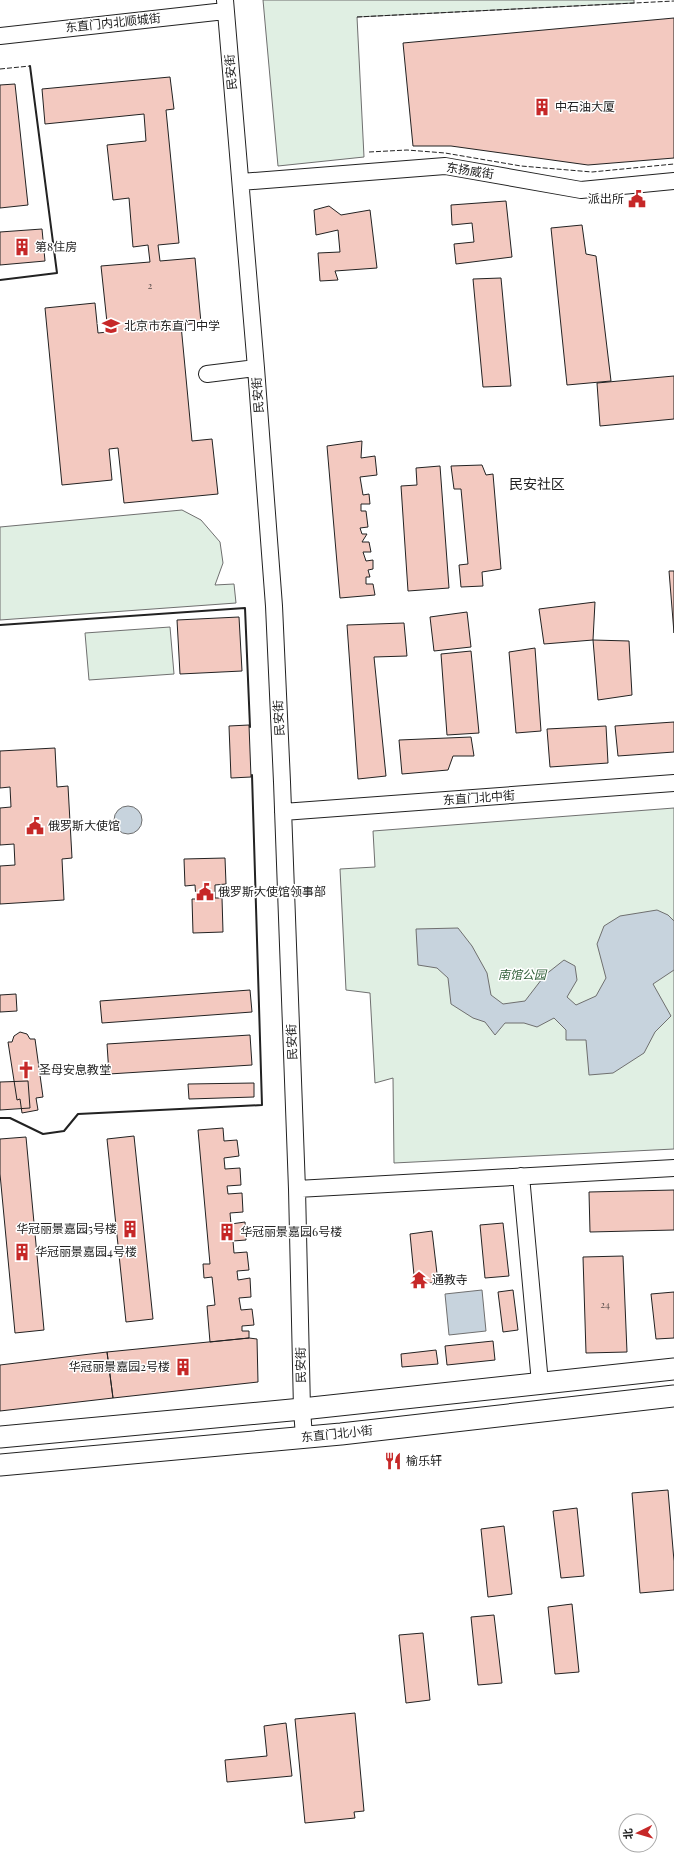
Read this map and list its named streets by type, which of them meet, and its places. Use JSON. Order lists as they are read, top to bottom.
{
  "streets": {
    "main road": ["东直门北小街"],
    "street": [
      "东直门内北顺城街",
      "民安街",
      "东扬威街",
      "东直门北中街"
    ]
  },
  "crossings": [
    ["东直门内北顺城街", "民安街"],
    ["民安街", "东扬威街"],
    ["民安街", "东直门北中街"],
    ["民安街", "东直门北小街"]
  ],
  "districts": ["民安社区"],
  "parks": ["南馆公园"],
  "places": {
    "building": [
      "中石油大厦",
      "第8住房",
      "华冠丽景嘉园5号楼",
      "华冠丽景嘉园6号楼",
      "华冠丽景嘉园4号楼",
      "华冠丽景嘉园2号楼"
    ],
    "public building": ["派出所", "俄罗斯大使馆", "俄罗斯大使馆领事部"],
    "school or university": ["北京市东直门中学"],
    "church": ["圣母安息教堂"],
    "temple": ["通教寺"],
    "restaurant": ["榆乐轩"]
  },
  "house_numbers": ["2", "24"],
  "north": "left"
}
